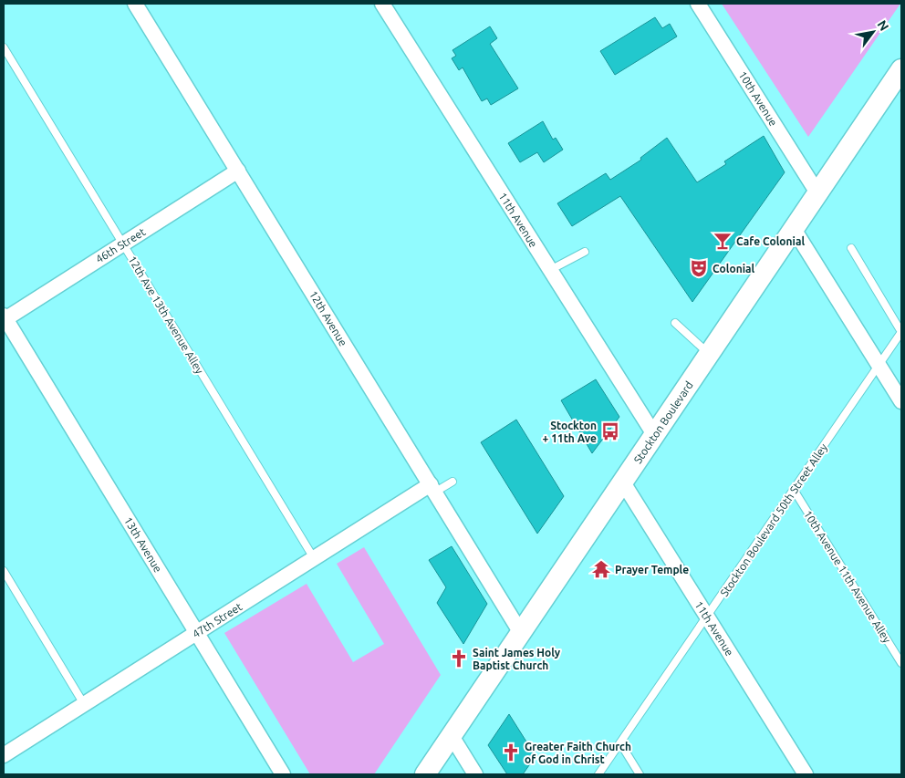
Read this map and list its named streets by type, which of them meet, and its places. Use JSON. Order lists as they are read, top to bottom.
{
  "streets": {
    "main road": ["Stockton Boulevard"],
    "street": [
      "10th Avenue",
      "11th Avenue",
      "46th Street",
      "12th Avenue",
      "13th Avenue",
      "47th Street"
    ],
    "lane": ["12th Ave 13th Avenue Alley", "Stockton Boulevard 50th Street Alley", "10th Avenue 11th Avenue Alley"]
  },
  "crossings": [
    ["10th Avenue", "Stockton Boulevard"],
    ["11th Avenue", "Stockton Boulevard"],
    ["11th Avenue", "Stockton Boulevard 50th Street Alley"],
    ["46th Street", "12th Ave 13th Avenue Alley"],
    ["46th Street", "12th Avenue"],
    ["46th Street", "13th Avenue"],
    ["12th Ave 13th Avenue Alley", "47th Street"],
    ["12th Avenue", "Stockton Boulevard"],
    ["12th Avenue", "47th Street"],
    ["Stockton Boulevard 50th Street Alley", "10th Avenue 11th Avenue Alley"],
    ["13th Avenue", "47th Street"]
  ],
  "places": {
    "bar": ["Cafe Colonial"],
    "theatre": ["Colonial"],
    "bus stop": ["Stockton + 11th Ave"],
    "temple": ["Prayer Temple"],
    "church": ["Saint James Holy Baptist Church", "Greater Faith Church of God in Christ"]
  },
  "north": "top right"
}
